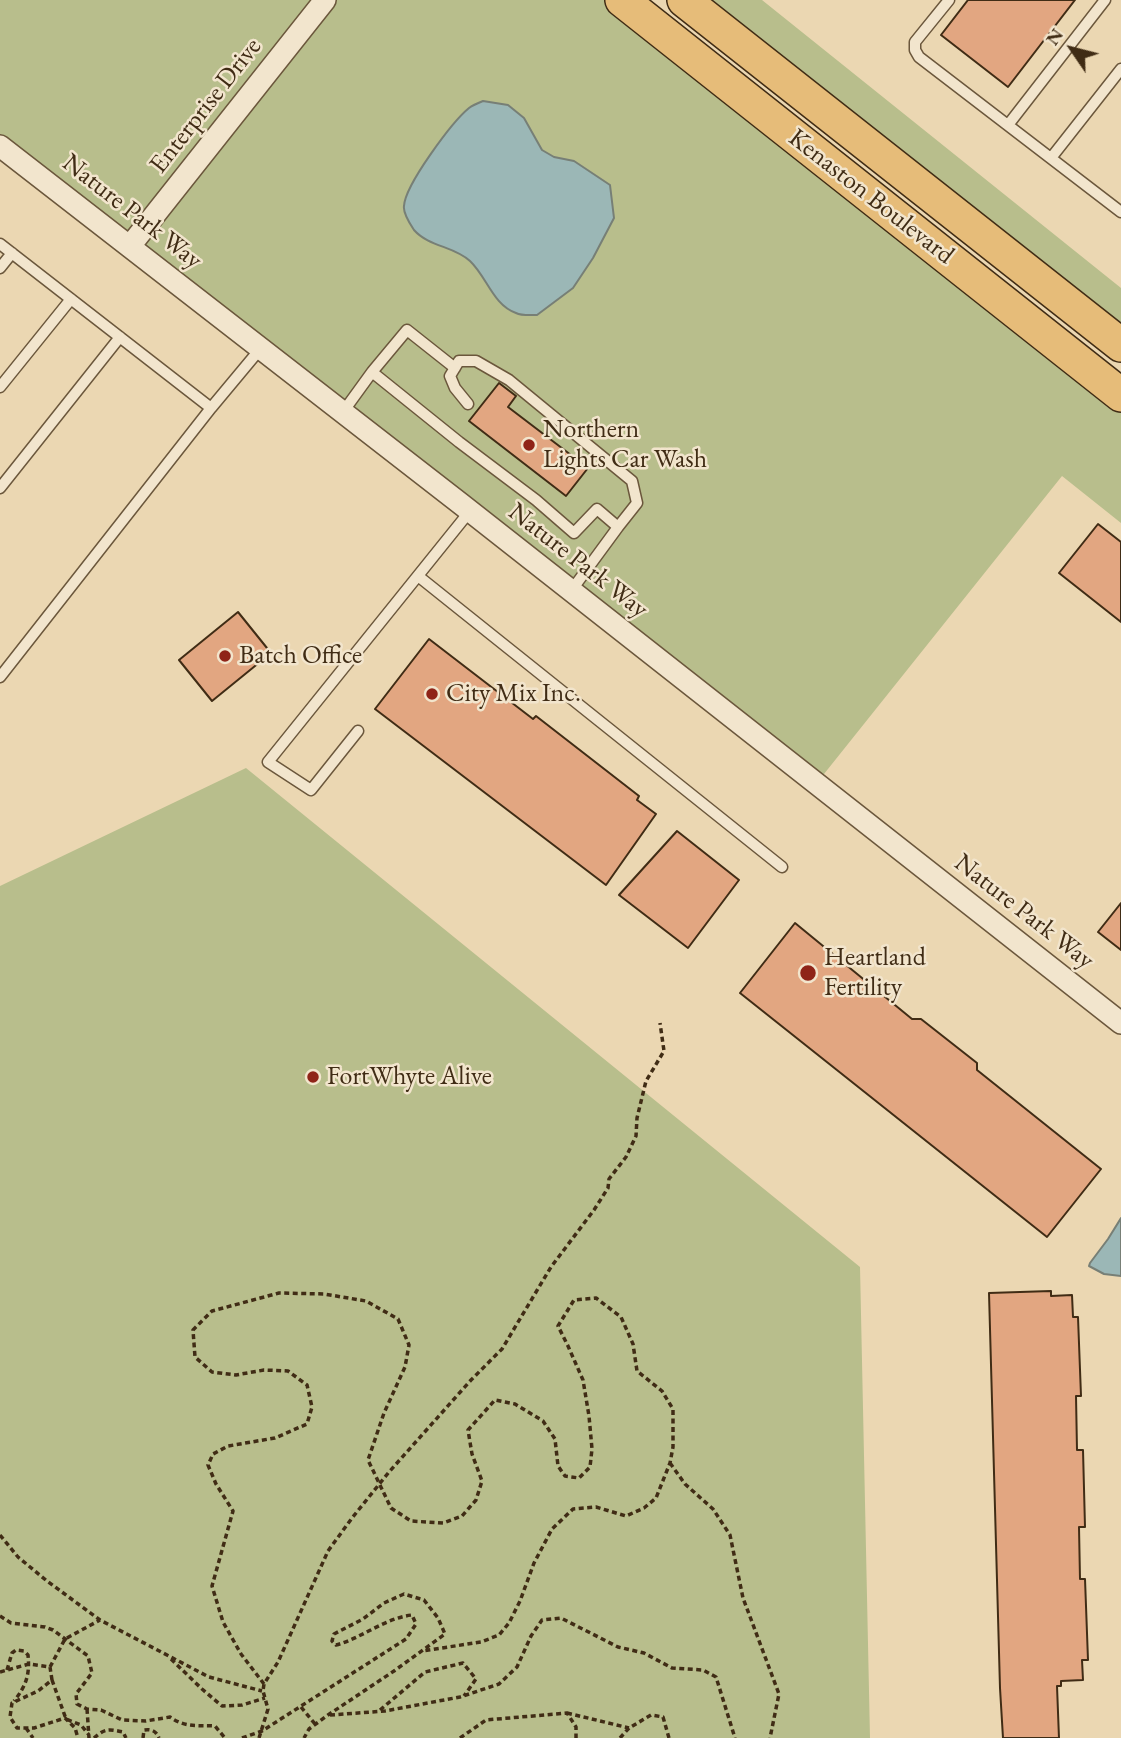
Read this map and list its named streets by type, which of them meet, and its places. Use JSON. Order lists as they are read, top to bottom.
{
  "streets": {
    "main road": ["Kenaston Boulevard"],
    "street": ["Enterprise Drive", "Nature Park Way"]
  },
  "crossings": [
    ["Enterprise Drive", "Nature Park Way"]
  ],
  "places": [
    "Northern Lights Car Wash",
    "Batch Office",
    "City Mix Inc.",
    "Heartland Fertility",
    "FortWhyte Alive"
  ],
  "north": "top left"
}
